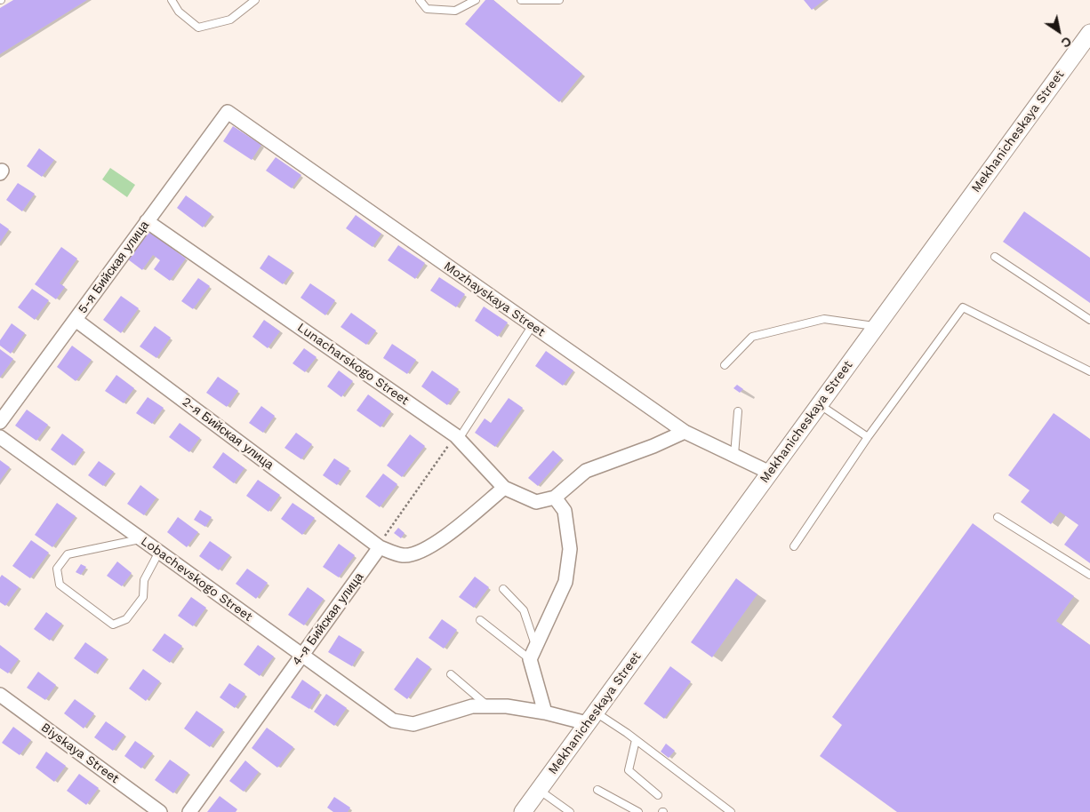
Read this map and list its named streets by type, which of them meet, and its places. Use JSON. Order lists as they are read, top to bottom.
{
  "streets": {
    "street": [
      "Mekhanicheskaya Street",
      "5-я Бийская улица",
      "Mozhayskaya Street",
      "Lunacharskogo Street",
      "2-я Бийская улица",
      "Lobachevskogo Street",
      "4-я Бийская улица",
      "Biyskaya Street"
    ]
  },
  "crossings": [
    ["Mekhanicheskaya Street", "Mozhayskaya Street"],
    ["5-я Бийская улица", "Mozhayskaya Street"],
    ["5-я Бийская улица", "Lunacharskogo Street"],
    ["5-я Бийская улица", "2-я Бийская улица"],
    ["2-я Бийская улица", "4-я Бийская улица"],
    ["Lobachevskogo Street", "4-я Бийская улица"]
  ],
  "north": "bottom right"
}
